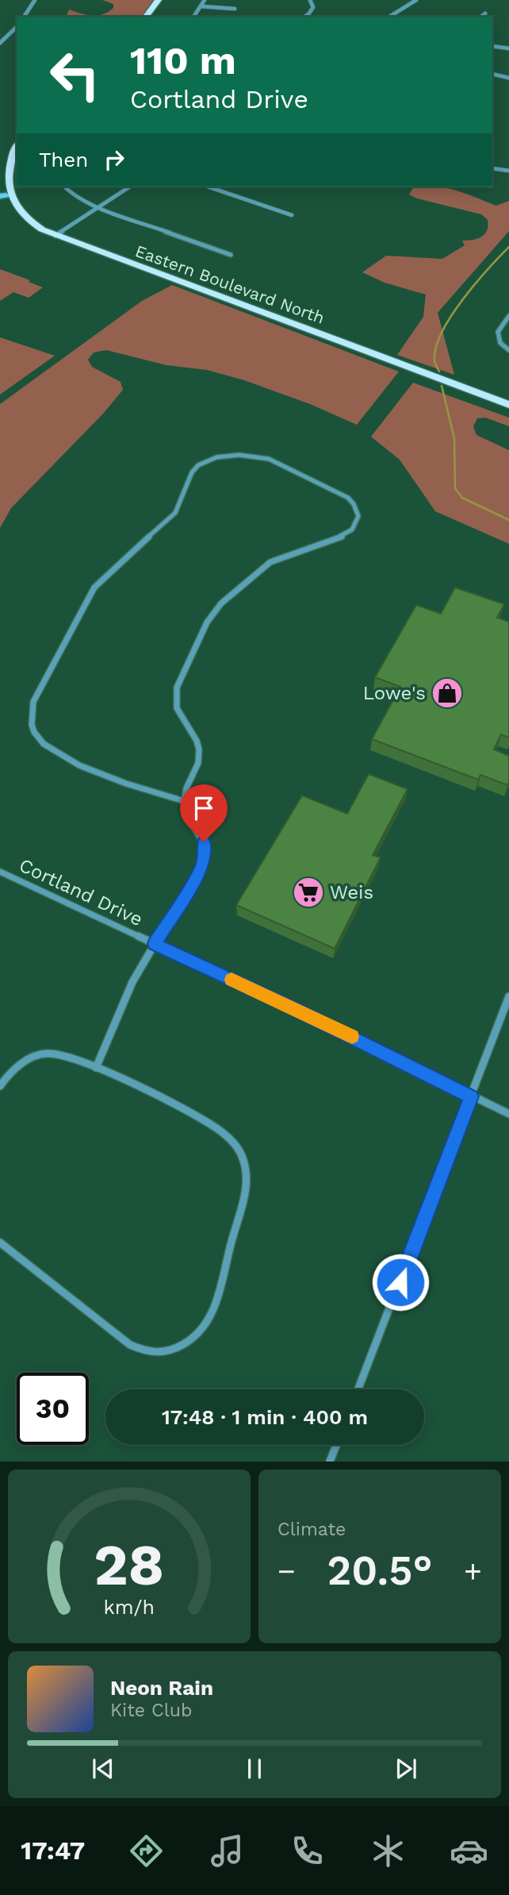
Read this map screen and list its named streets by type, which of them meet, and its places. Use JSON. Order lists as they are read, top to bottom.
{
  "streets": {
    "main road": ["Eastern Boulevard North"],
    "street": ["Cortland Drive"]
  },
  "places": {
    "shop": ["Lowe's"],
    "supermarket": ["Weis"]
  },
  "page": {
    "turn": ["110 m", "Cortland Drive"],
    "then": "Then",
    "limit": "30",
    "trip": "17:48 · 1 min · 400 m",
    "tile": "Climate",
    "heat": ["−", "20.5°", "+"],
    "song": ["Neon Rain", "Kite Club"],
    "tabs": "17:47",
    "gauge": ["28", "km/h"]
  }
}
